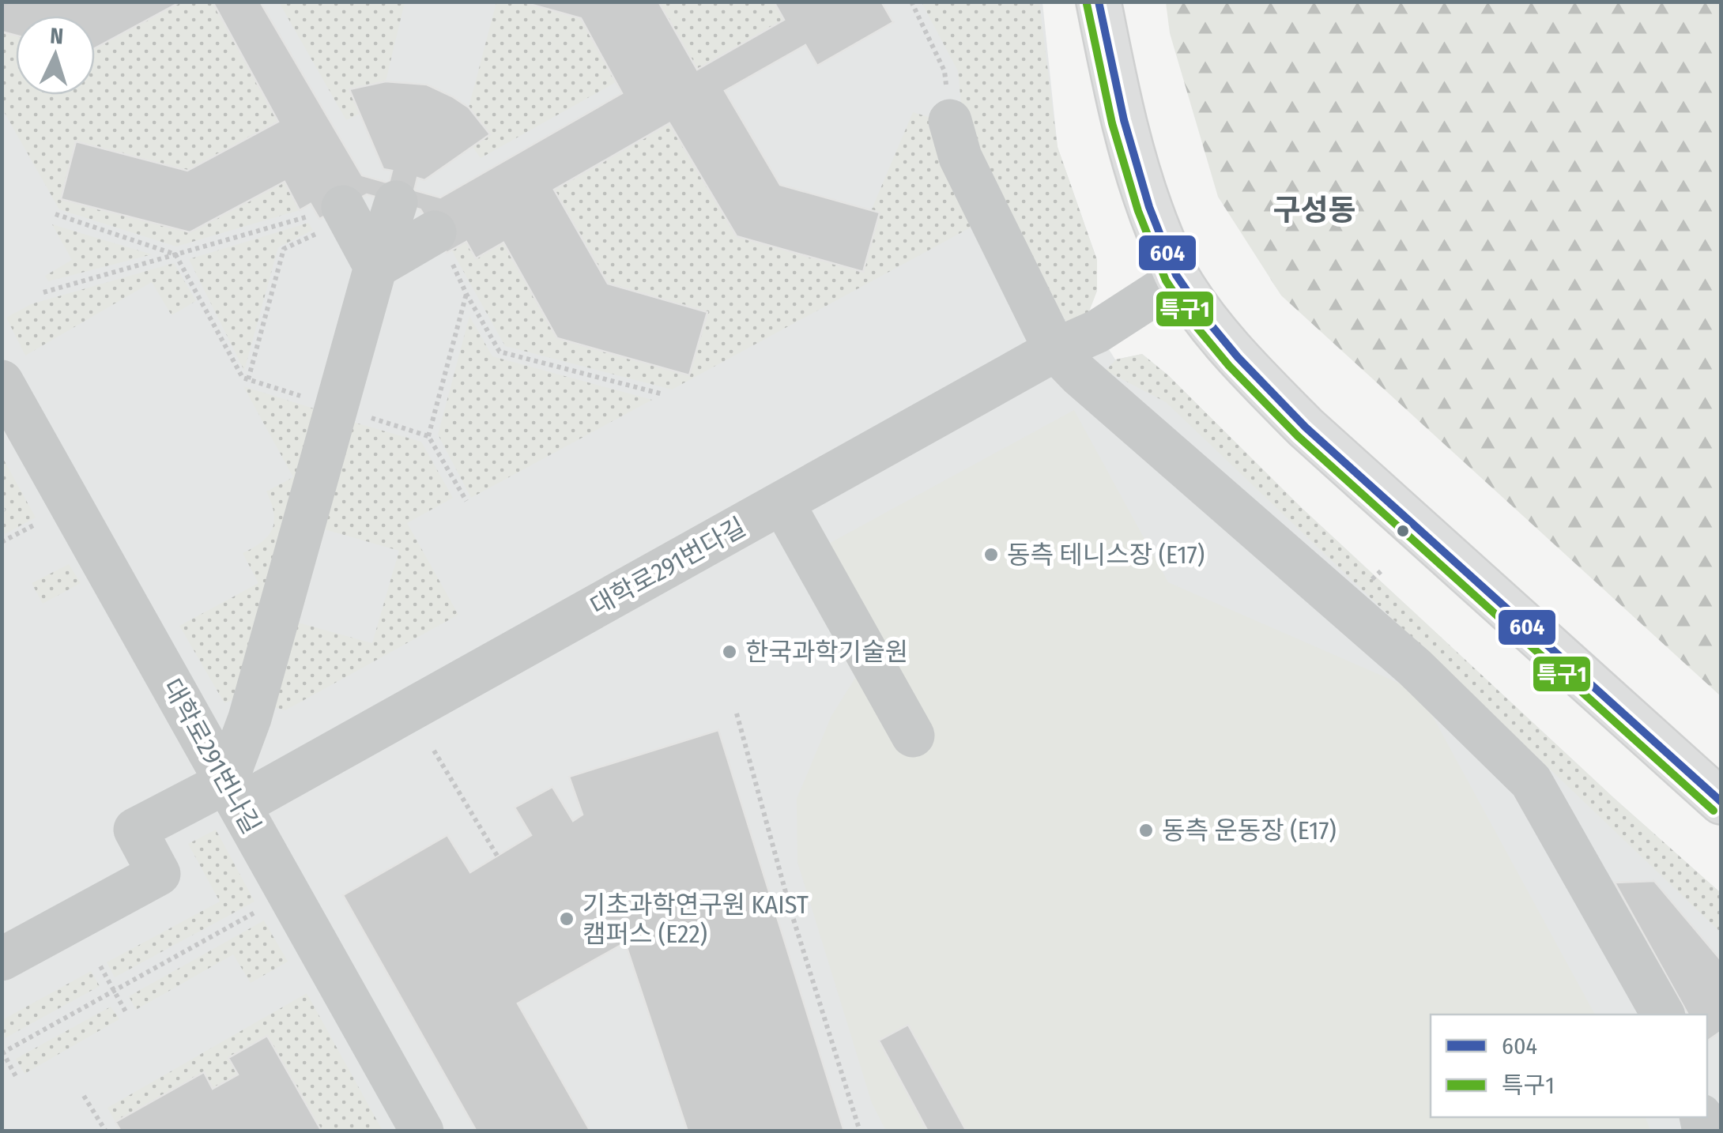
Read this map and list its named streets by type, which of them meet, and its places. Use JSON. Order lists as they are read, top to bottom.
{
  "streets": {
    "street": ["대학로291번다길", "대학로291번나길"]
  },
  "crossings": [
    ["대학로291번다길", "대학로291번나길"]
  ],
  "districts": ["구성동"],
  "places": [
    "동측 테니스장 (E17)",
    "한국과학기술원",
    "동측 운동장 (E17)",
    "기초과학연구원 KAIST 캠퍼스 (E22)"
  ],
  "lines": ["transit line 604", "transit line 특구1"],
  "legend": ["604", "특구1"],
  "north": "top"
}
